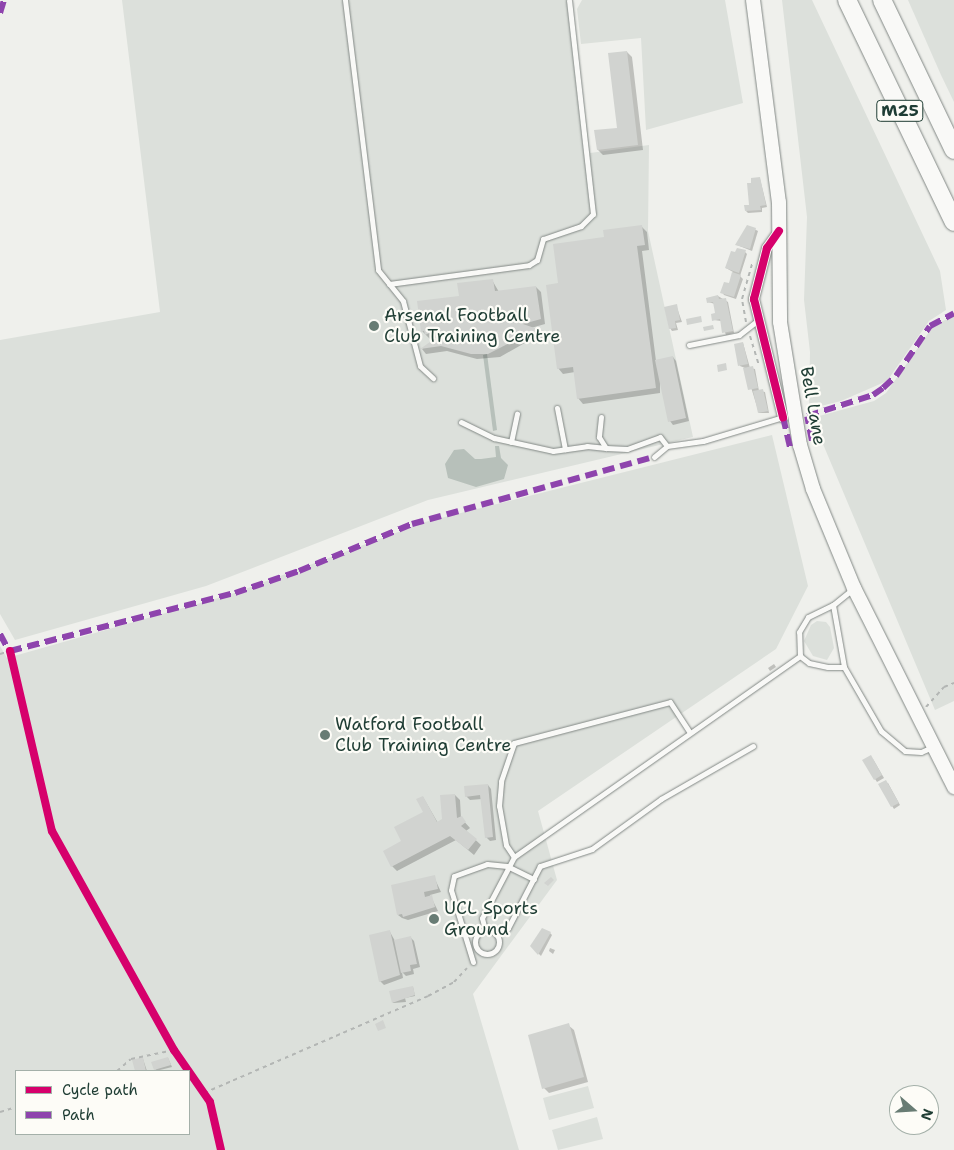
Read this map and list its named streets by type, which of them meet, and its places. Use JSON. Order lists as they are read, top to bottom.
{
  "streets": {
    "highway": ["M25"],
    "main road": ["Bell Lane"]
  },
  "places": ["Arsenal Football Club Training Centre", "Watford Football Club Training Centre", "UCL Sports Ground"],
  "legend": ["Cycle path", "Path"],
  "north": "right"
}
